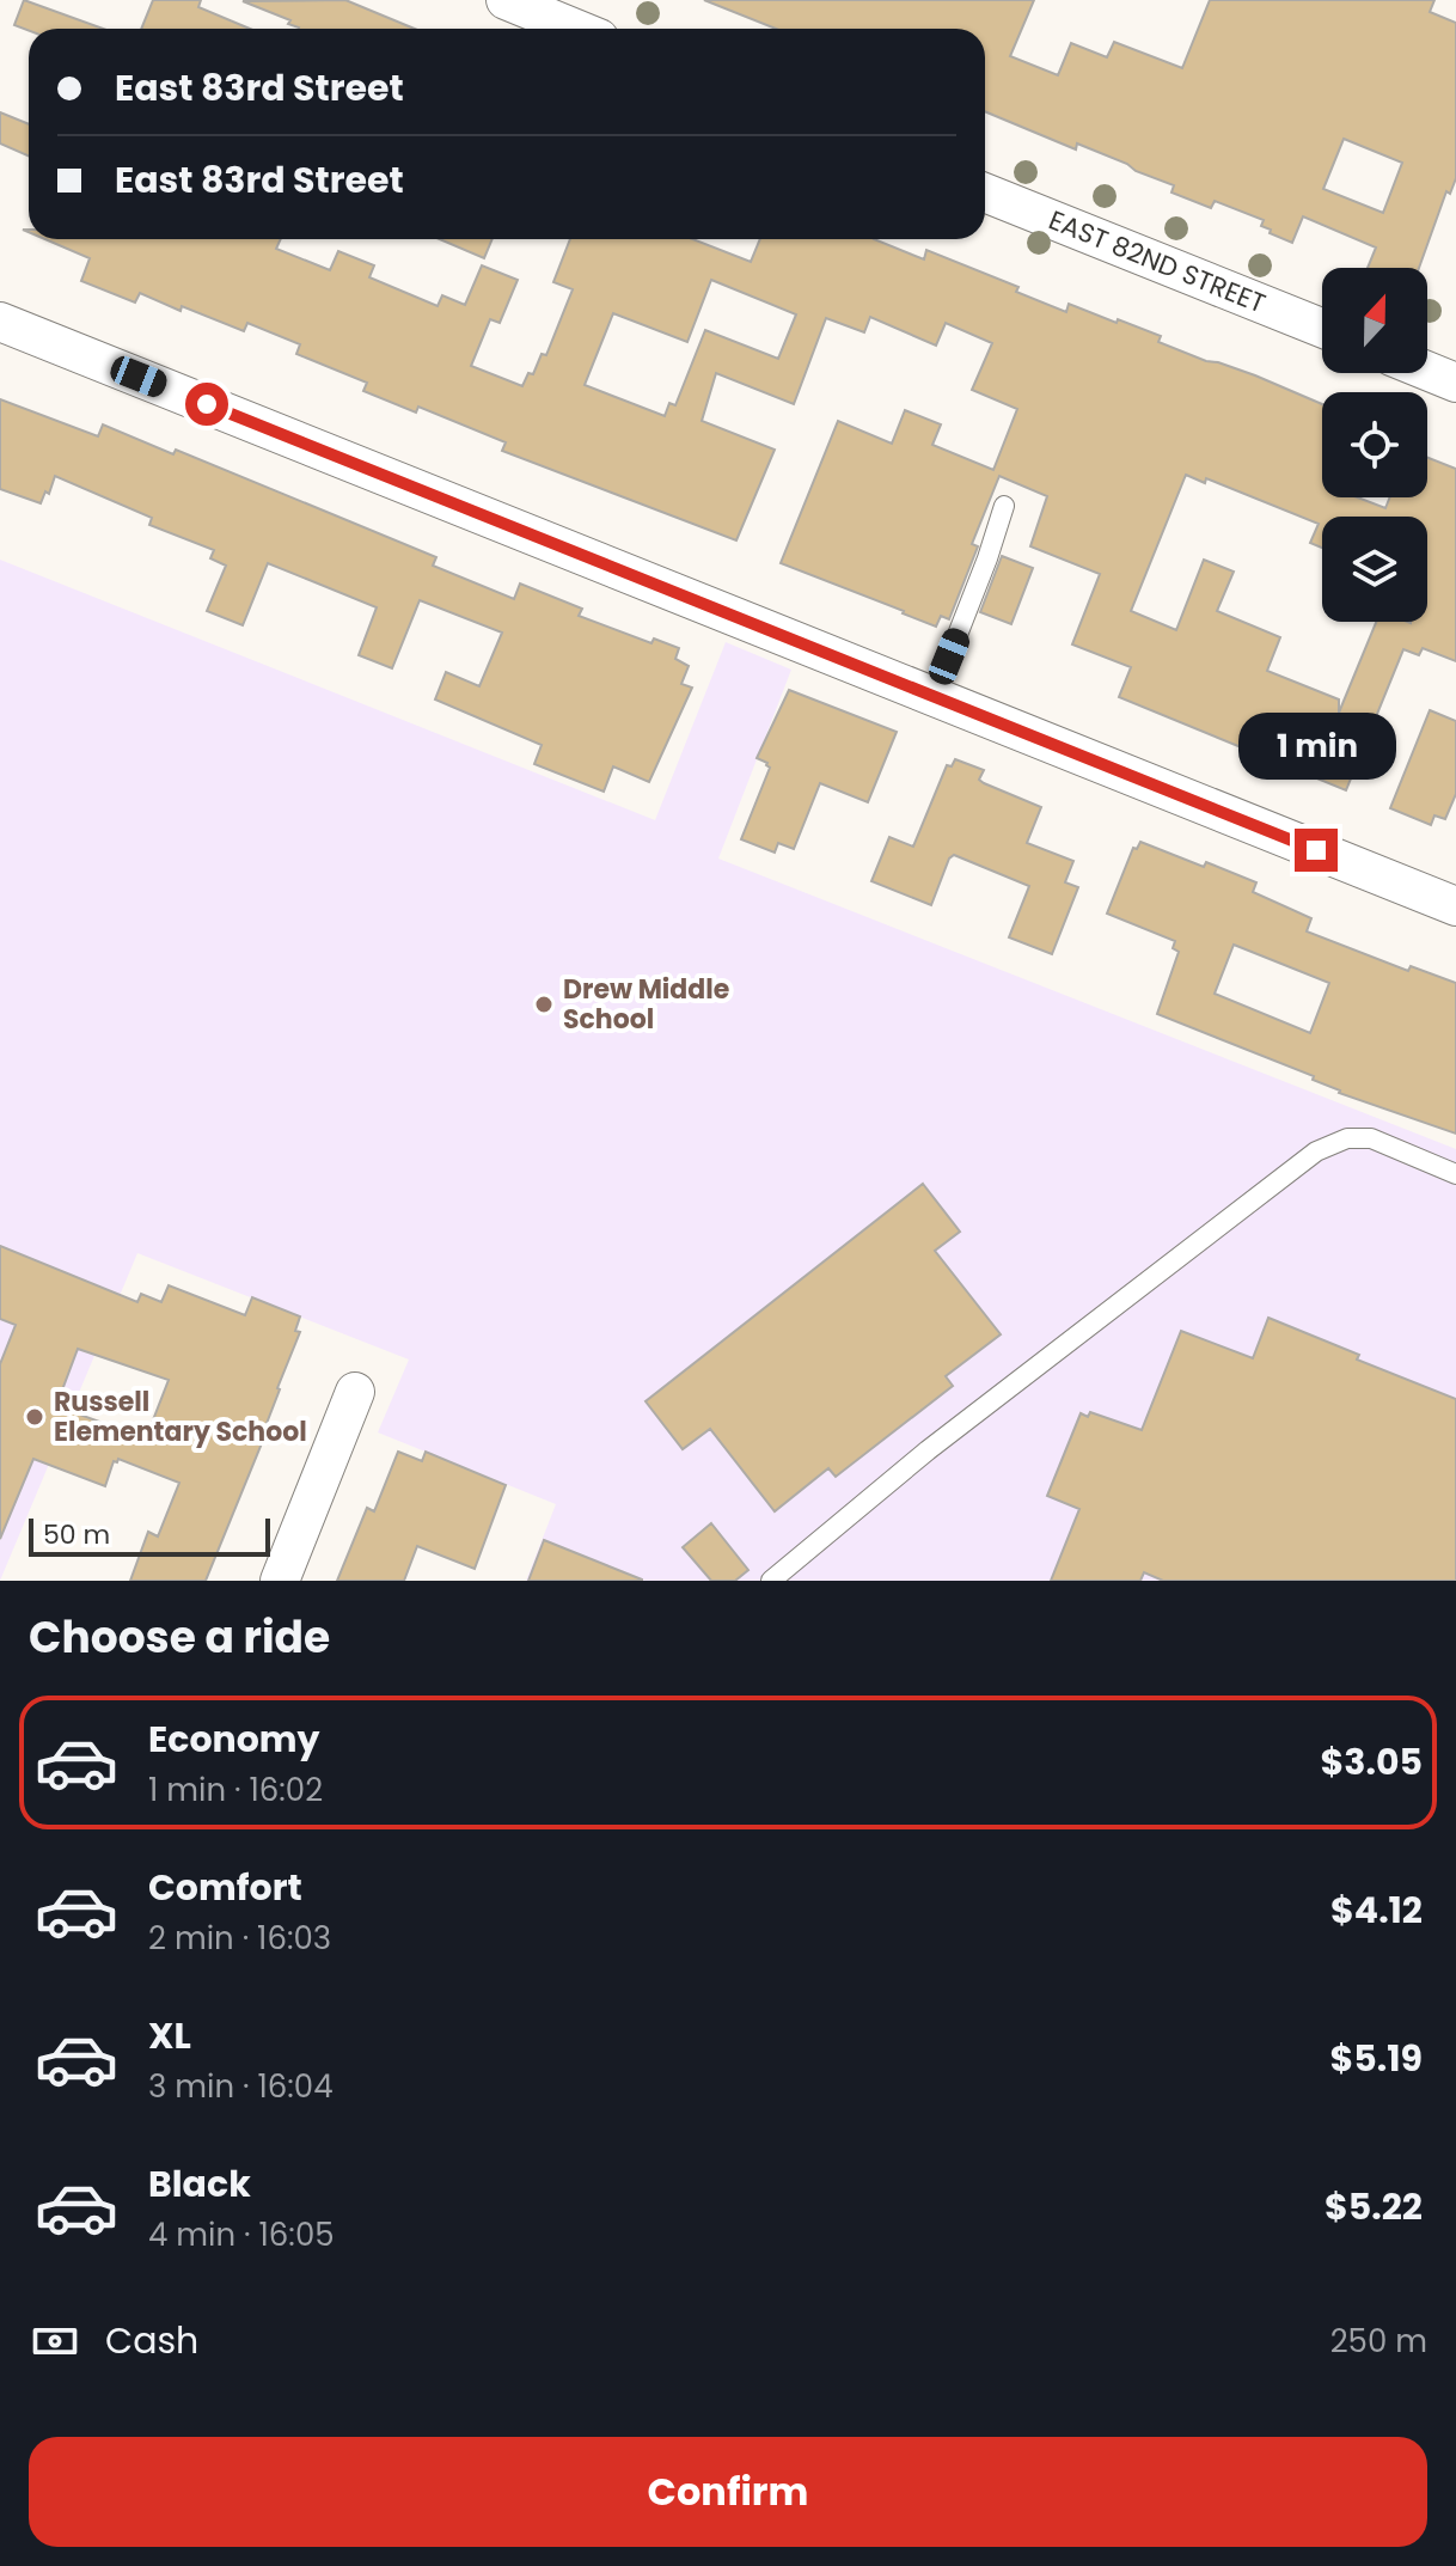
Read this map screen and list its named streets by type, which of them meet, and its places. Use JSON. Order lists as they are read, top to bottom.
{
  "streets": {
    "street": ["EAST 82ND STREET"]
  },
  "places": ["Drew Middle School", "Russell Elementary School"],
  "scale_bar": "50 m",
  "north": "top",
  "page": {
    "banner": ["East 83rd Street", "East 83rd Street"],
    "bubble": "1 min",
    "scale": "50 m",
    "heading": "Choose a ride",
    "list": [
      {
        "name": "Economy",
        "note": "1 min · 16:02",
        "value": "$3.05"
      },
      {
        "name": "Comfort",
        "note": "2 min · 16:03",
        "value": "$4.12"
      },
      {
        "name": "XL",
        "note": "3 min · 16:04",
        "value": "$5.19"
      },
      {
        "name": "Black",
        "note": "4 min · 16:05",
        "value": "$5.22"
      }
    ],
    "pay": ["Cash", "250 m"],
    "buttons": "Confirm"
  }
}
